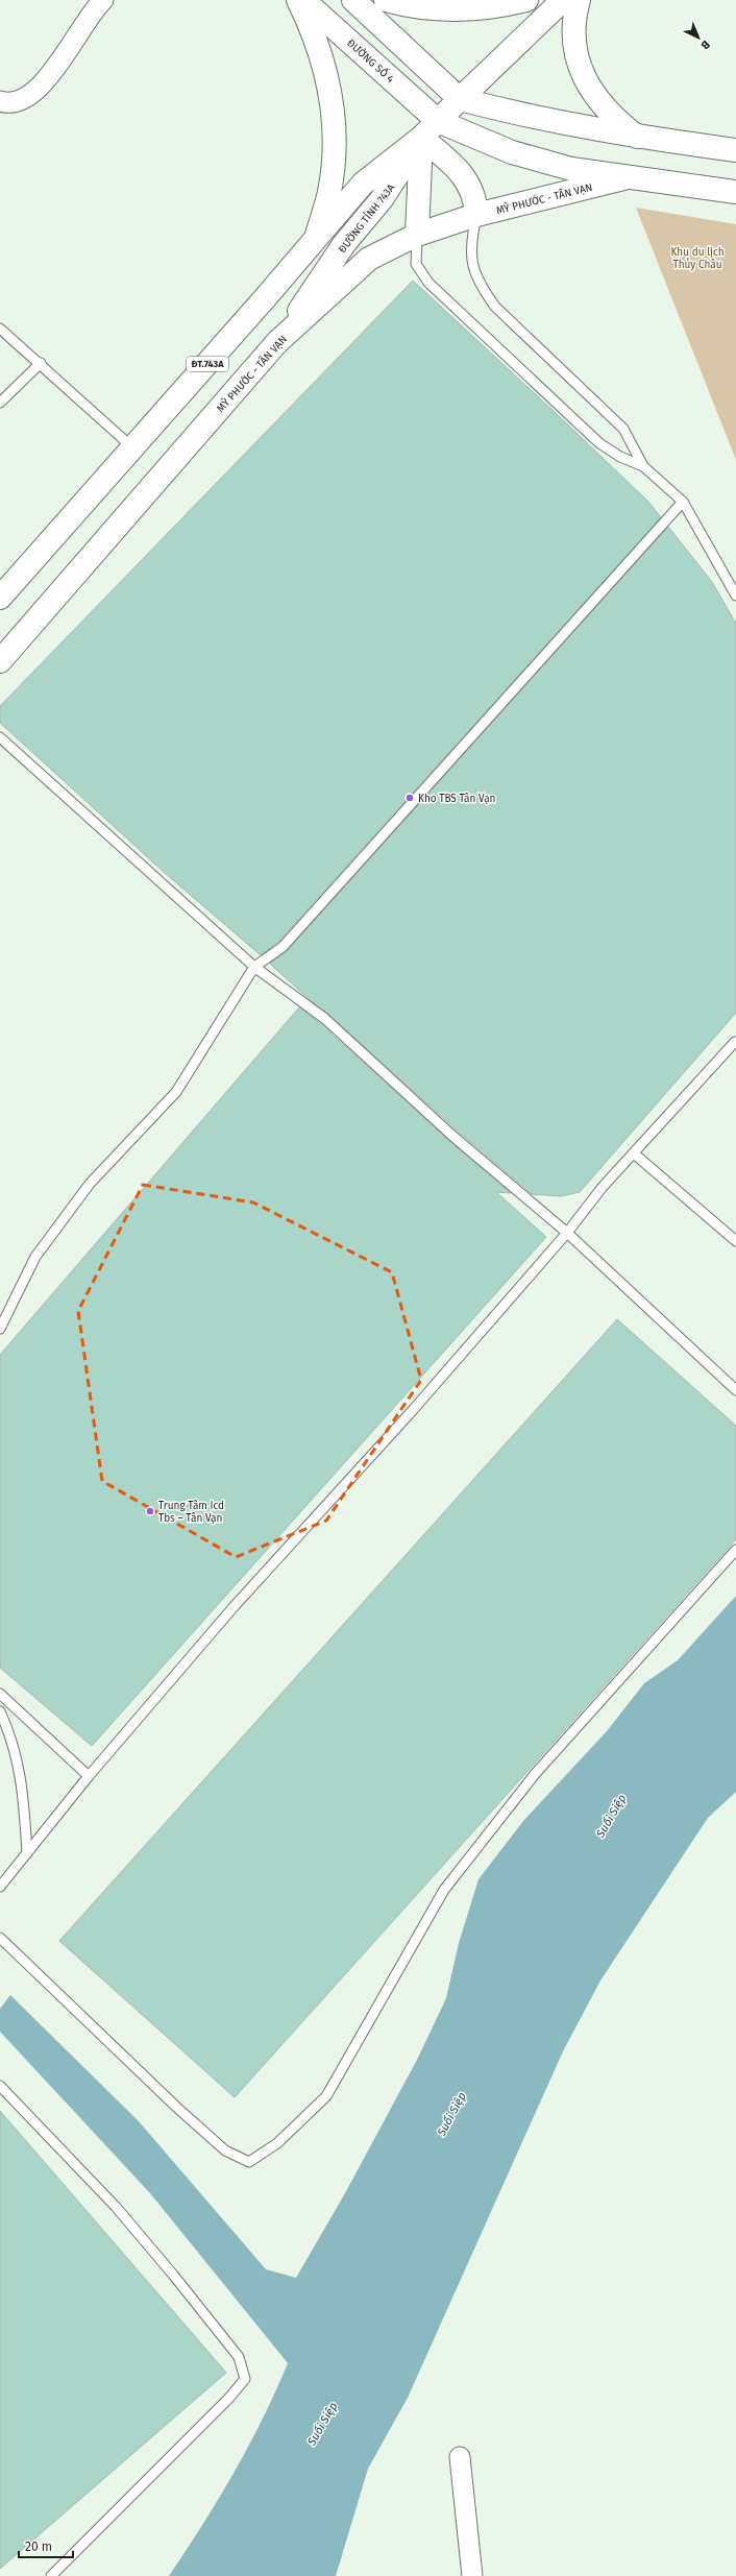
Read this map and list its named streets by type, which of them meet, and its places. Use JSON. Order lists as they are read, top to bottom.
{
  "streets": {
    "main road": [
      "ĐƯỜNG SỐ 4",
      "MỸ PHƯỚC - TÂN VẠN",
      "ĐƯỜNG TỈNH 743A",
      "ĐT.743A"
    ]
  },
  "crossings": [
    ["ĐƯỜNG SỐ 4", "MỸ PHƯỚC - TÂN VẠN"],
    ["MỸ PHƯỚC - TÂN VẠN", "ĐƯỜNG TỈNH 743A"],
    ["ĐƯỜNG TỈNH 743A", "ĐT.743A"]
  ],
  "water": ["Suối Siệp"],
  "parks": ["Khu du lịch Thủy Châu"],
  "places": ["Kho TBS Tân Vạn", "Trung Tâm Icd Tbs – Tân Vạn"],
  "scale_bar": "20 m",
  "north": "bottom right"
}
